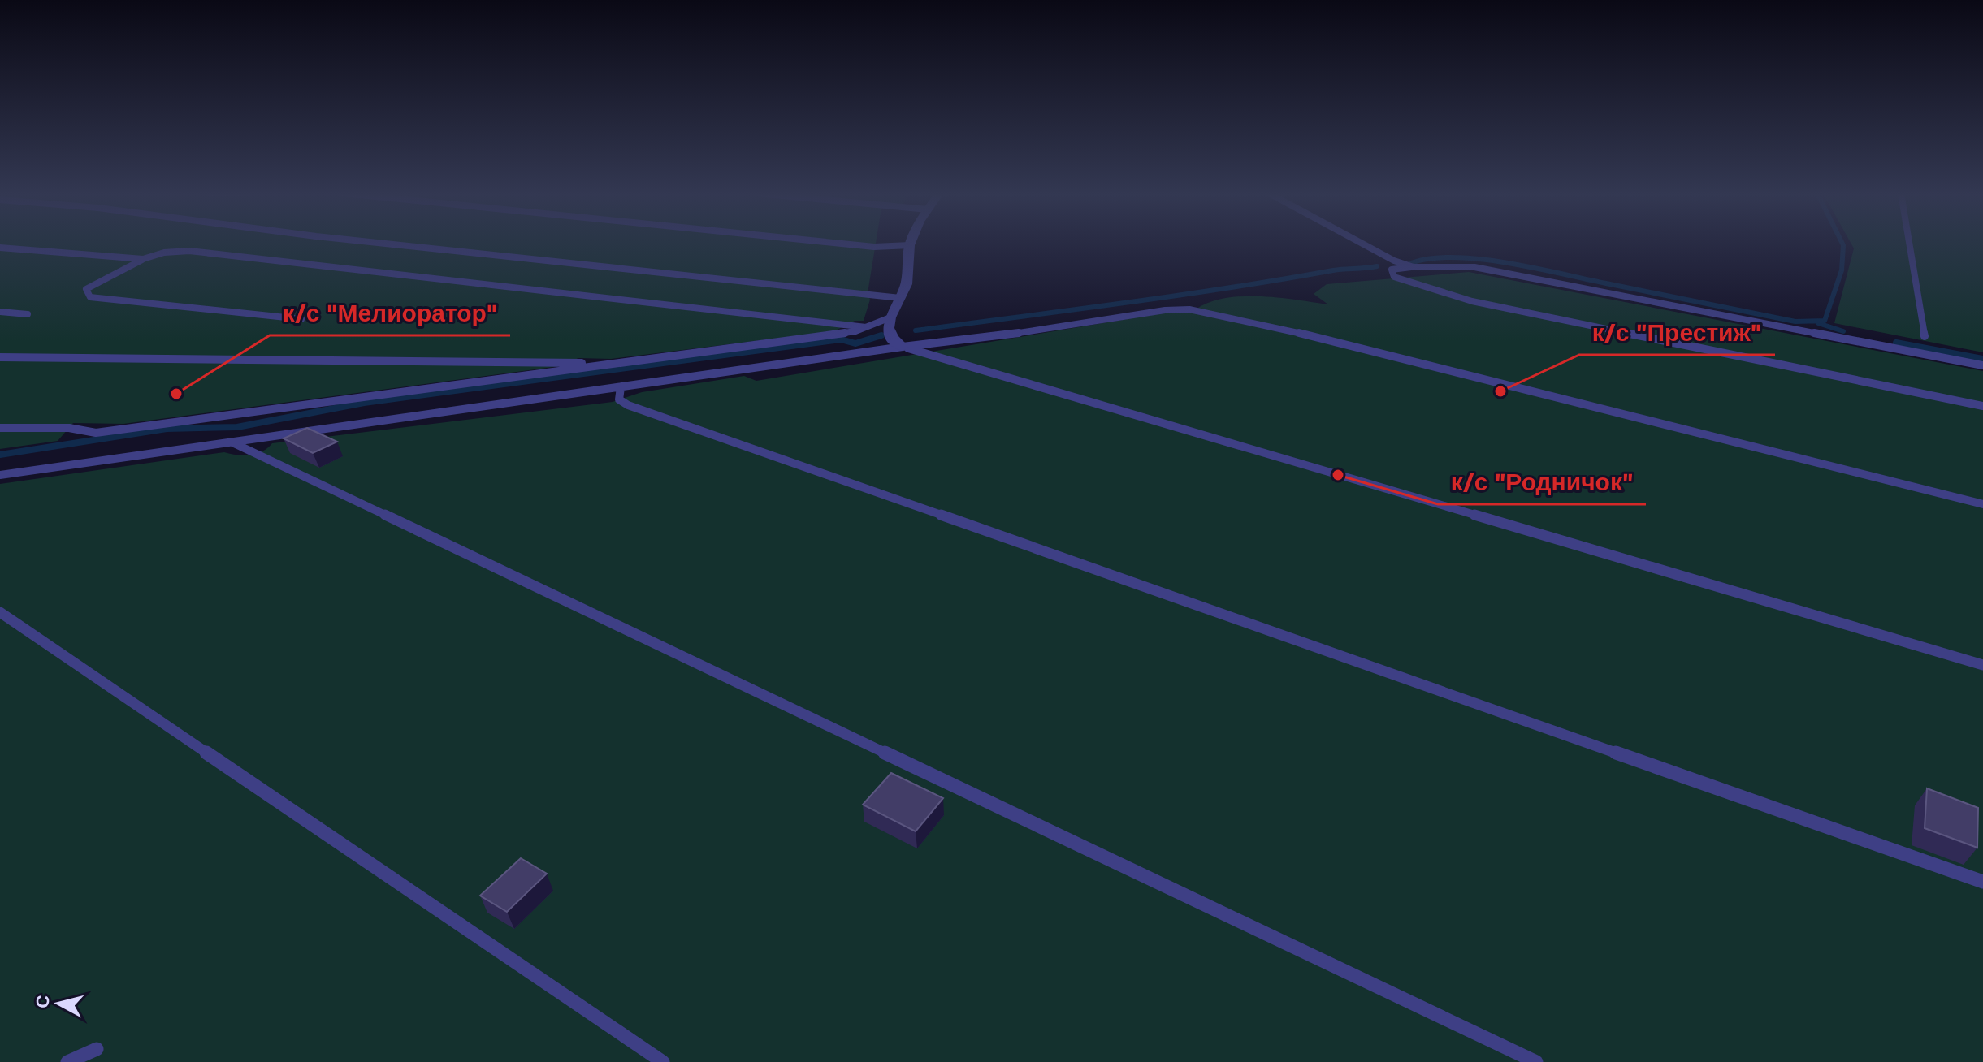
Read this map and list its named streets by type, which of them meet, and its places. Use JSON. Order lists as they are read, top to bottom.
{
  "places": ["к/с \"Престиж\"", "к/с \"Мелиоратор\"", "к/с \"Родничок\""],
  "north": "left"
}
